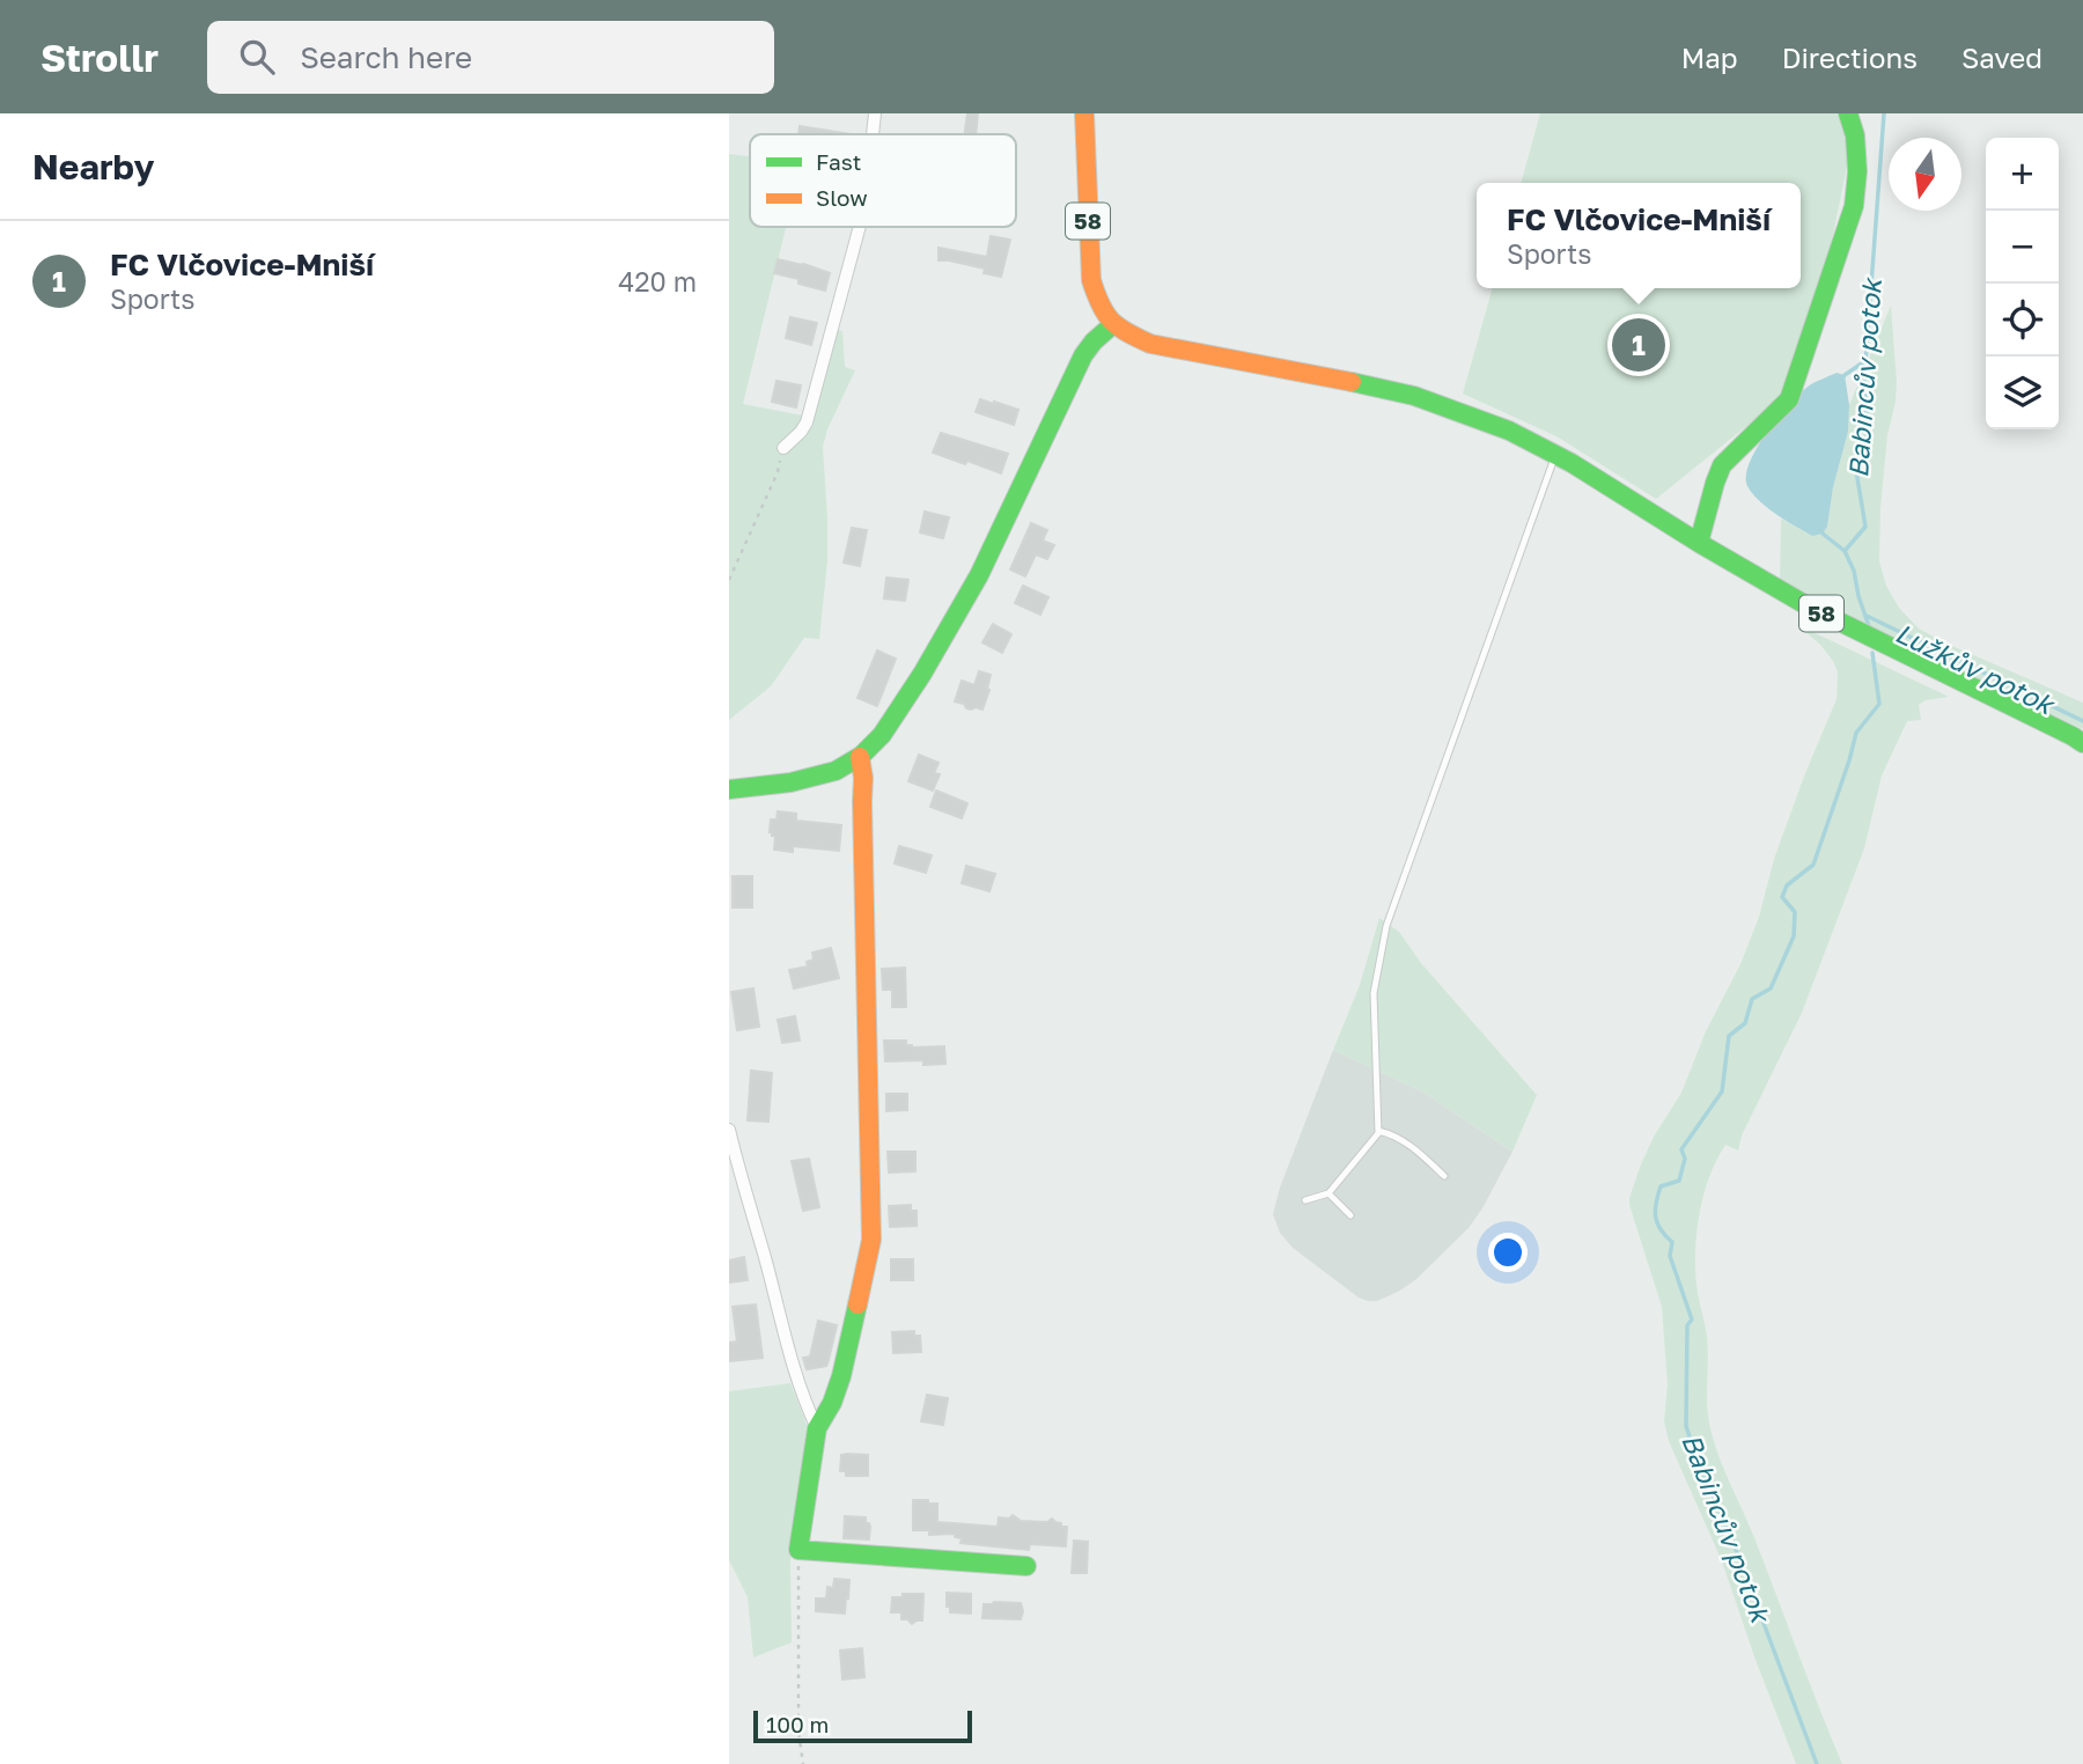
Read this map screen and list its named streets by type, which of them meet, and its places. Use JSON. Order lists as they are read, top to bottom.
{
  "streets": {
    "main road": ["58"]
  },
  "water": ["Babincův potok", "Lužkův potok"],
  "legend": ["Fast", "Slow"],
  "scale_bar": "100 m",
  "north": "bottom",
  "page": {
    "header": "Strollr",
    "search": "Search here",
    "nav": ["Map", "Directions", "Saved"],
    "heading": "Nearby",
    "map_buttons": ["+", "−"],
    "popup": ["FC Vlčovice-Mniší", "Sports"],
    "list": [
      {
        "mark": "1",
        "name": "FC Vlčovice-Mniší",
        "note": "Sports",
        "value": "420 m"
      }
    ],
    "pins": "1",
    "scale": "100 m"
  }
}
